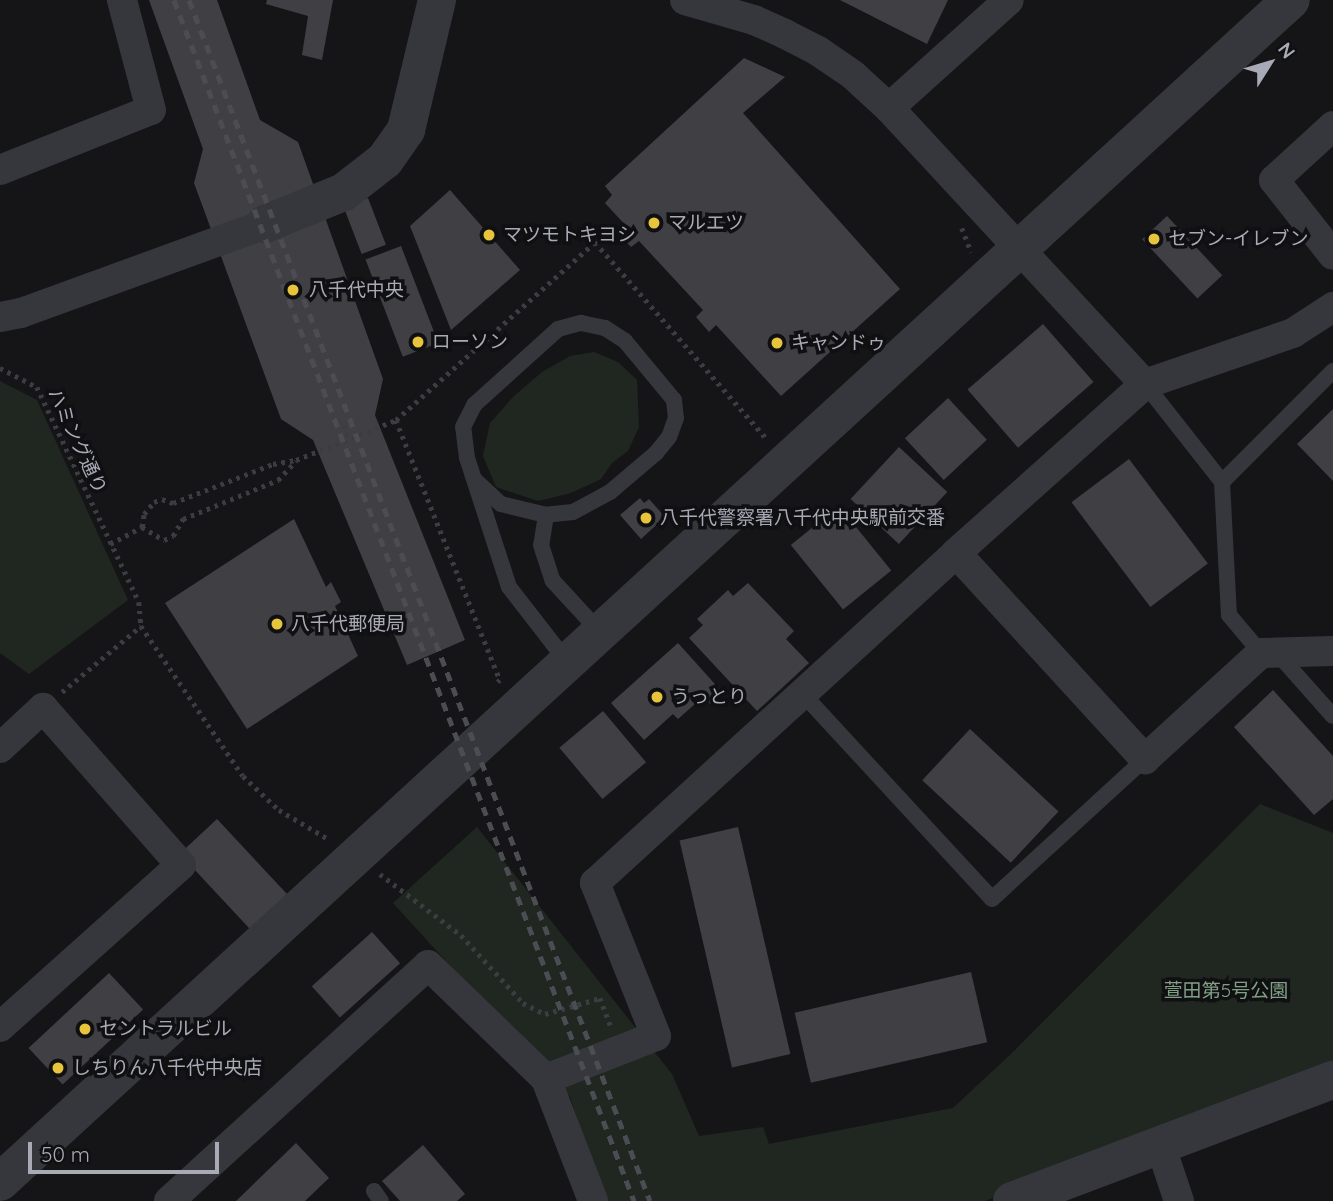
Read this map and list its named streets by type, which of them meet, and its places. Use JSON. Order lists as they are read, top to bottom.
{
  "streets": {
    "path": ["ハミング通り"]
  },
  "parks": ["萱田第5号公園"],
  "places": [
    "マルエツ",
    "マツモトキヨシ",
    "セブン-イレブン",
    "八千代中央",
    "ローソン",
    "キャンドゥ",
    "八千代警察署八千代中央駅前交番",
    "八千代郵便局",
    "うっとり",
    "セントラルビル",
    "しちりん八千代中央店"
  ],
  "scale_bar": "50 m",
  "north": "top right"
}
